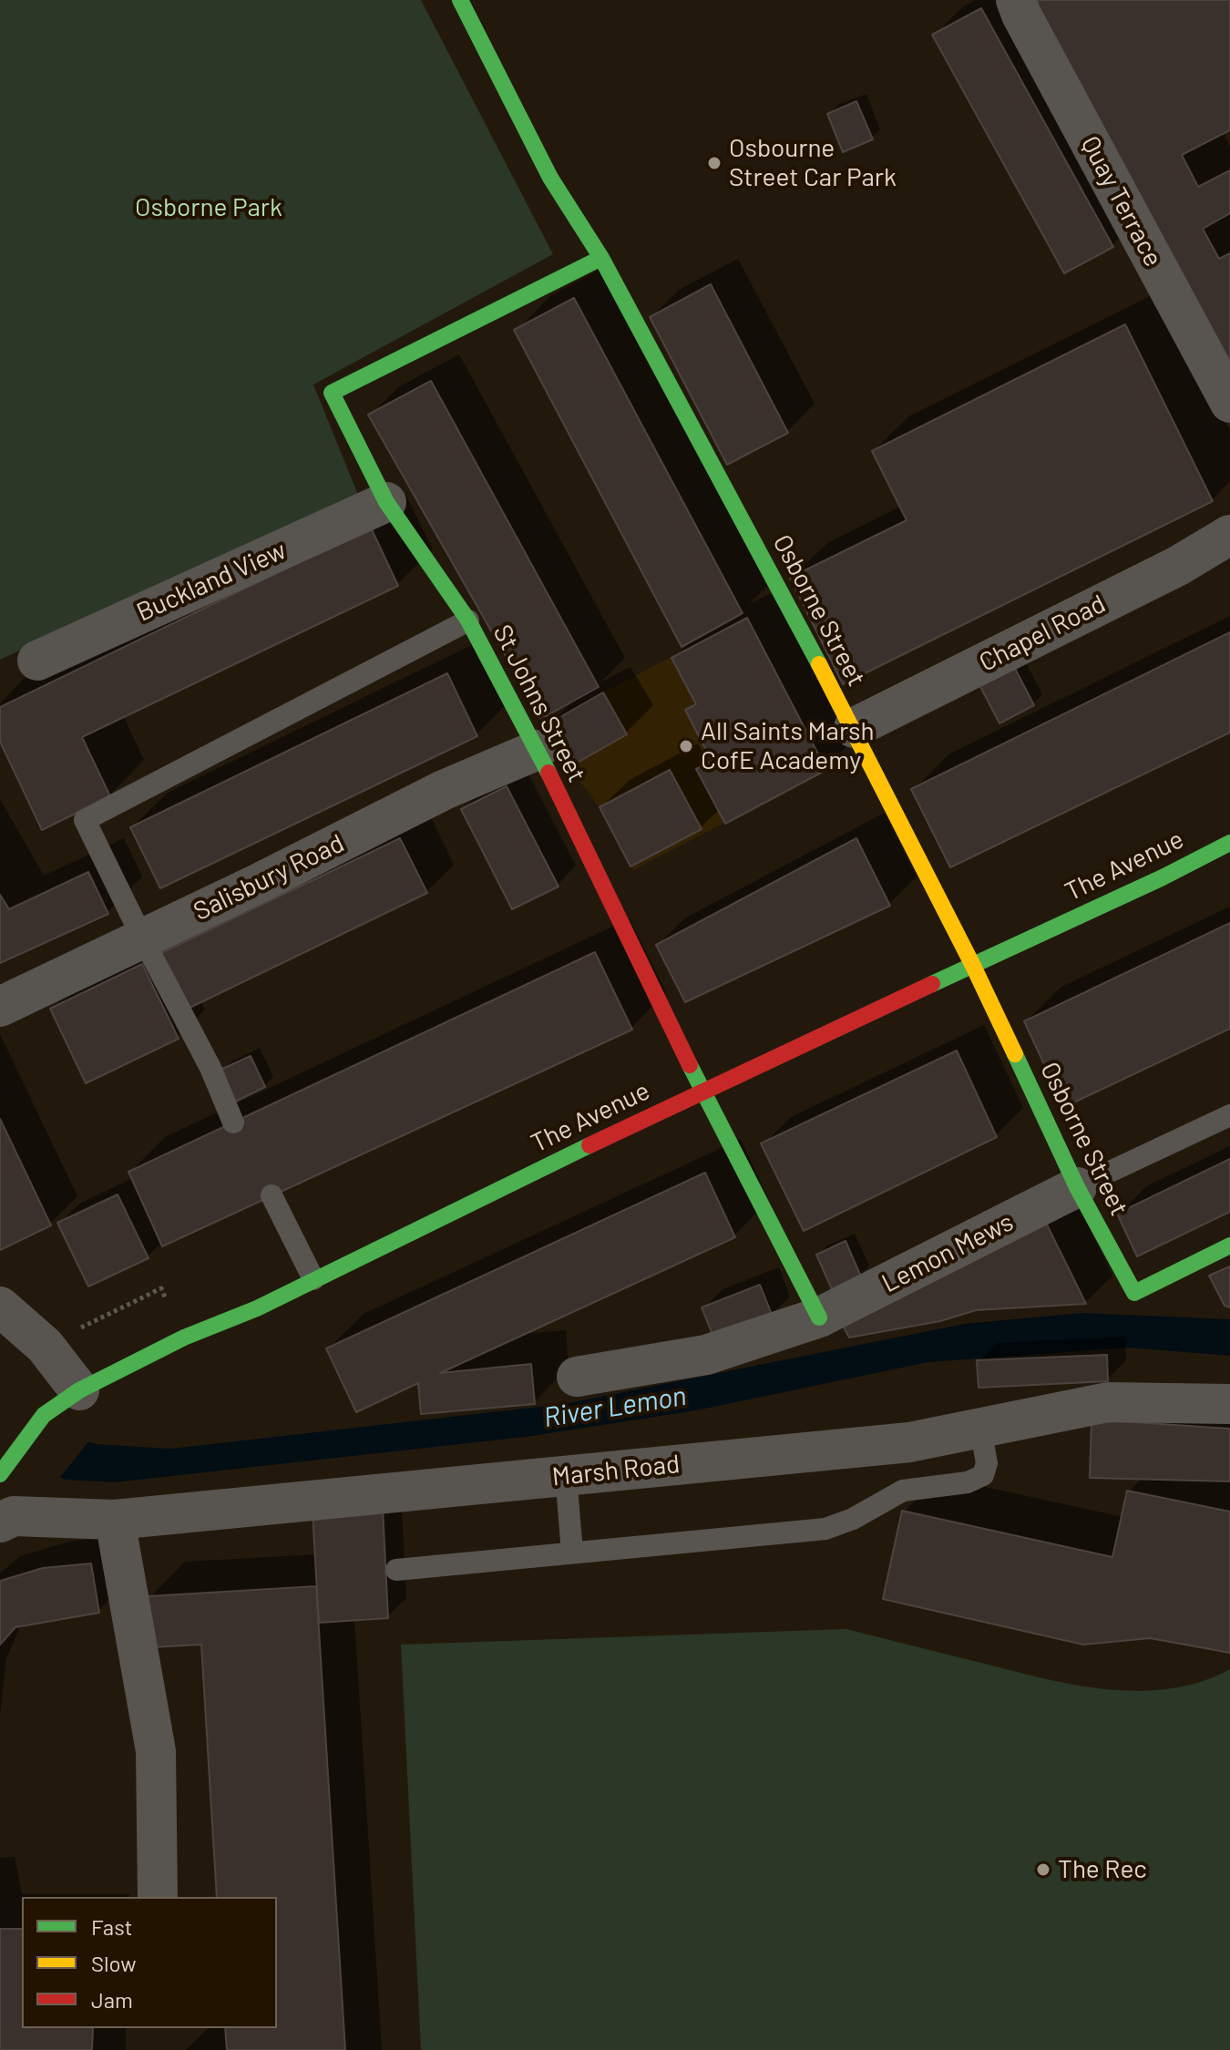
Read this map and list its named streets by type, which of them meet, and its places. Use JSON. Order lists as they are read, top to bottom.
{
  "streets": {
    "street": [
      "Quay Terrace",
      "Buckland View",
      "Osborne Street",
      "Chapel Road",
      "St Johns Street",
      "The Avenue",
      "Salisbury Road",
      "Lemon Mews",
      "Marsh Road"
    ]
  },
  "crossings": [
    ["Buckland View", "St Johns Street"],
    ["Osborne Street", "Chapel Road"],
    ["Osborne Street", "St Johns Street"],
    ["Osborne Street", "The Avenue"],
    ["Osborne Street", "Lemon Mews"],
    ["St Johns Street", "The Avenue"],
    ["St Johns Street", "Salisbury Road"],
    ["St Johns Street", "Lemon Mews"]
  ],
  "water": ["River Lemon"],
  "parks": ["Osborne Park"],
  "places": ["Osbourne Street Car Park", "All Saints Marsh CofE Academy", "The Rec"],
  "legend": ["Fast", "Slow", "Jam"]
}
